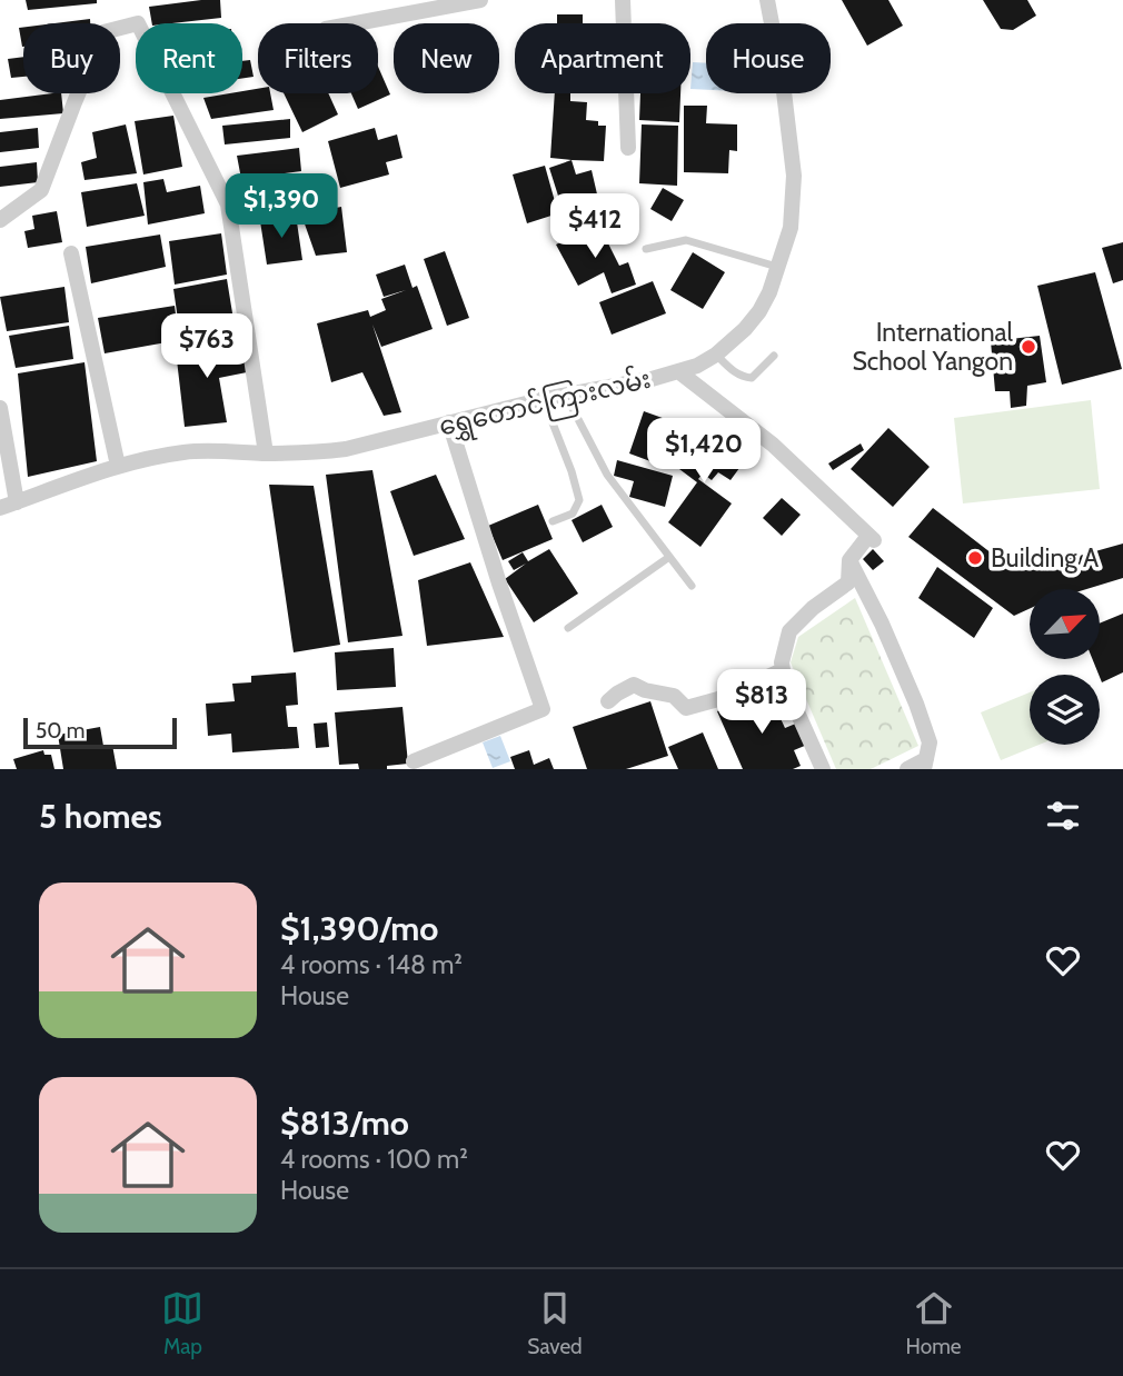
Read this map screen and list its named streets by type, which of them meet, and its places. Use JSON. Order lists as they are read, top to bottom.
{
  "streets": {
    "street": ["ရွှေတောင်ကြားလမ်း"]
  },
  "places": ["International School Yangon", "Building A"],
  "scale_bar": "50 m",
  "north": "top right",
  "page": {
    "chip": [
      "Buy",
      "Rent",
      "Filters",
      "New",
      "Apartment",
      "House"
    ],
    "price": [
      "$1,390",
      "$412",
      "$763",
      "$1,420",
      "$813"
    ],
    "scale": "50 m",
    "heading": "5 homes",
    "list": [
      {
        "name": "$1,390/mo",
        "note": "4 rooms · 148 m² · House"
      },
      {
        "name": "$813/mo",
        "note": "4 rooms · 100 m² · House"
      }
    ],
    "tabs": ["Map", "Saved", "Home"]
  }
}
